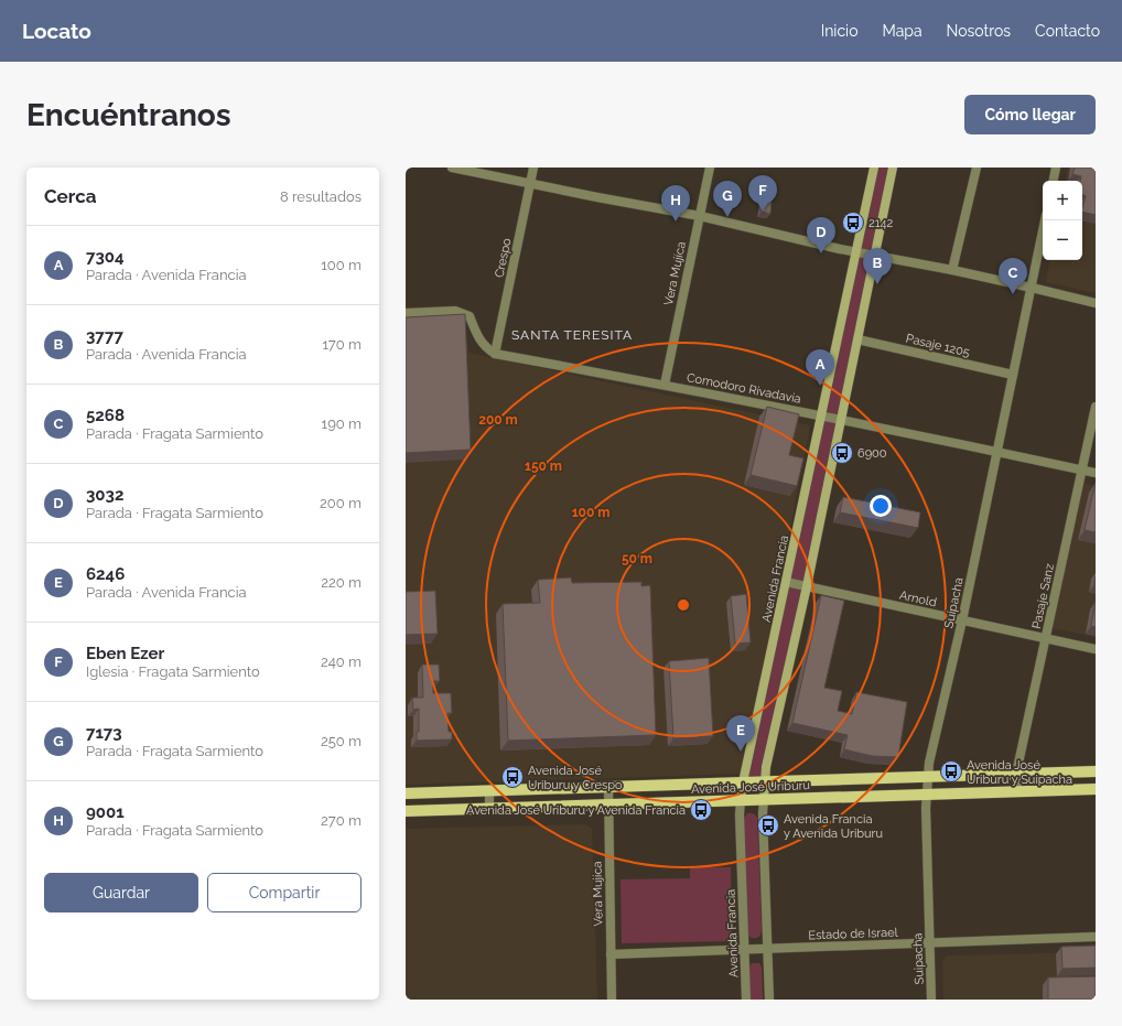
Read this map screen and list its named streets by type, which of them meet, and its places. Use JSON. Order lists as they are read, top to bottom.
{
  "streets": {
    "main road": ["Avenida Francia", "Avenida José Uriburu"],
    "street": [
      "Crespo",
      "Vera Mujíca",
      "Pasaje 1205",
      "Comodoro Rivadavia",
      "Pasaje Sanz",
      "Arnold",
      "Suipacha",
      "Estado de Israel"
    ]
  },
  "crossings": [
    ["Crespo", "Comodoro Rivadavia"],
    ["Vera Mujíca", "Comodoro Rivadavia"],
    ["Vera Mujíca", "Avenida José Uriburu"],
    ["Vera Mujíca", "Estado de Israel"],
    ["Pasaje 1205", "Suipacha"],
    ["Comodoro Rivadavia", "Avenida Francia"],
    ["Comodoro Rivadavia", "Pasaje Sanz"],
    ["Comodoro Rivadavia", "Suipacha"],
    ["Avenida Francia", "Arnold"],
    ["Avenida Francia", "Avenida José Uriburu"],
    ["Avenida Francia", "Estado de Israel"],
    ["Pasaje Sanz", "Arnold"],
    ["Pasaje Sanz", "Avenida José Uriburu"],
    ["Arnold", "Suipacha"],
    ["Suipacha", "Avenida José Uriburu"],
    ["Suipacha", "Estado de Israel"]
  ],
  "districts": ["SANTA TERESITA"],
  "places": {
    "bus stop": [
      "2142",
      "6900",
      "Avenida José Uriburu y Suipacha",
      "Avenida José Uriburu y Crespo",
      "Avenida José Uriburu y Avenida Francia",
      "Avenida Francia y Avenida Uriburu"
    ]
  },
  "page": {
    "header": "Locato",
    "nav": [
      "Inicio",
      "Mapa",
      "Nosotros",
      "Contacto"
    ],
    "buttons": [
      "Cómo llegar",
      ["Guardar", "Compartir"]
    ],
    "title": "Encuéntranos",
    "heading": ["Cerca", "8 resultados"],
    "pins": [
      "F",
      "G",
      "H",
      "D",
      "B",
      "C",
      "A",
      "E"
    ],
    "map_buttons": ["+", "−"],
    "list": [
      {
        "mark": "A",
        "name": "7304",
        "note": "Parada · Avenida Francia",
        "value": "100 m"
      },
      {
        "mark": "B",
        "name": "3777",
        "note": "Parada · Avenida Francia",
        "value": "170 m"
      },
      {
        "mark": "C",
        "name": "5268",
        "note": "Parada · Fragata Sarmiento",
        "value": "190 m"
      },
      {
        "mark": "D",
        "name": "3032",
        "note": "Parada · Fragata Sarmiento",
        "value": "200 m"
      },
      {
        "mark": "E",
        "name": "6246",
        "note": "Parada · Avenida Francia",
        "value": "220 m"
      },
      {
        "mark": "F",
        "name": "Eben Ezer",
        "note": "Iglesia · Fragata Sarmiento",
        "value": "240 m"
      },
      {
        "mark": "G",
        "name": "7173",
        "note": "Parada · Fragata Sarmiento",
        "value": "250 m"
      },
      {
        "mark": "H",
        "name": "9001",
        "note": "Parada · Fragata Sarmiento",
        "value": "270 m"
      }
    ]
  },
  "rings": [
    "200 m",
    "150 m",
    "100 m",
    "50 m"
  ]
}
